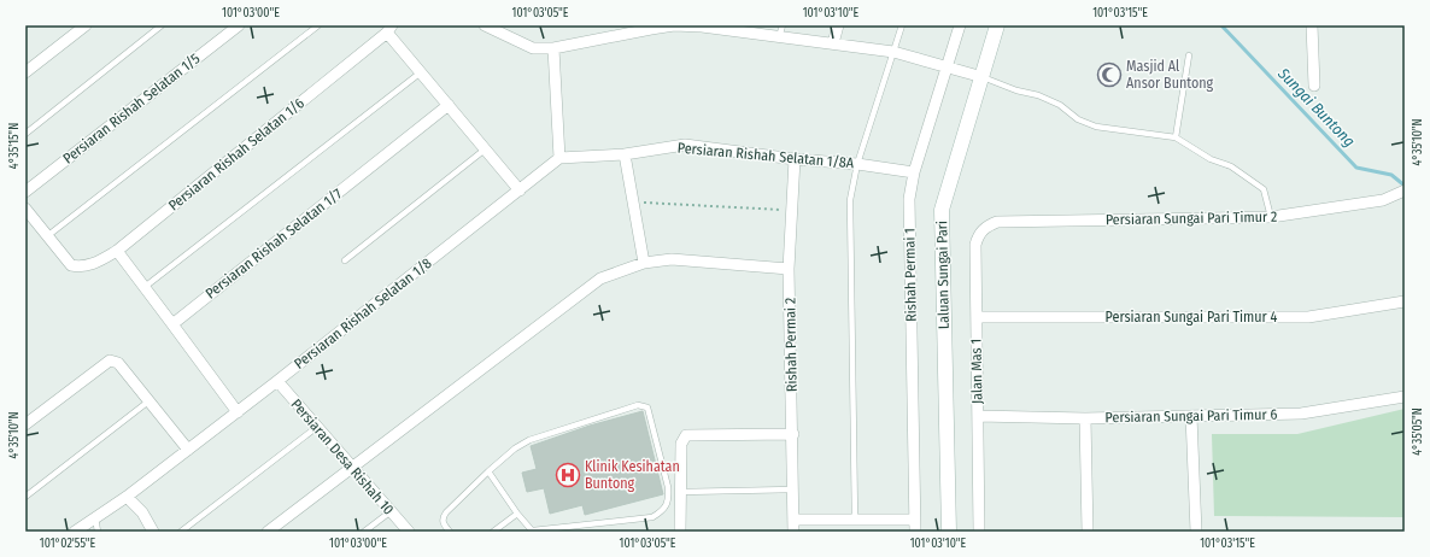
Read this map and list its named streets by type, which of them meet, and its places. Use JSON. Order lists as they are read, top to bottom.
{
  "streets": {
    "main road": ["Laluan Sungai Pari"],
    "street": [
      "Persiaran Rishah Selatan 1/5",
      "Persiaran Rishah Selatan 1/6",
      "Persiaran Rishah Selatan 1/8A",
      "Persiaran Sungai Pari Timur 2",
      "Persiaran Rishah Selatan 1/7",
      "Rishah Permai 1",
      "Persiaran Rishah Selatan 1/8",
      "Persiaran Sungai Pari Timur 4",
      "Rishah Permai 2",
      "Jalan Mas 1",
      "Persiaran Sungai Pari Timur 6",
      "Persiaran Desa Rishah 10"
    ]
  },
  "crossings": [
    ["Persiaran Rishah Selatan 1/8A", "Rishah Permai 1"],
    ["Persiaran Rishah Selatan 1/8A", "Persiaran Rishah Selatan 1/8"],
    ["Persiaran Rishah Selatan 1/8A", "Rishah Permai 2"],
    ["Persiaran Sungai Pari Timur 2", "Jalan Mas 1"],
    ["Persiaran Rishah Selatan 1/8", "Persiaran Desa Rishah 10"],
    ["Persiaran Sungai Pari Timur 4", "Jalan Mas 1"],
    ["Jalan Mas 1", "Persiaran Sungai Pari Timur 6"]
  ],
  "water": ["Sungai Buntong"],
  "places": {
    "mosque": ["Masjid Al Ansor Buntong"],
    "hospital": ["Klinik Kesihatan Buntong"]
  },
  "coordinates": [
    "101°03'00\"E",
    "101°03'05\"E",
    "101°03'10\"E",
    "101°03'15\"E",
    "4°35'10\"N",
    "4°35'15\"N",
    "4°35'05\"N",
    "101°02'55\"E"
  ]
}
